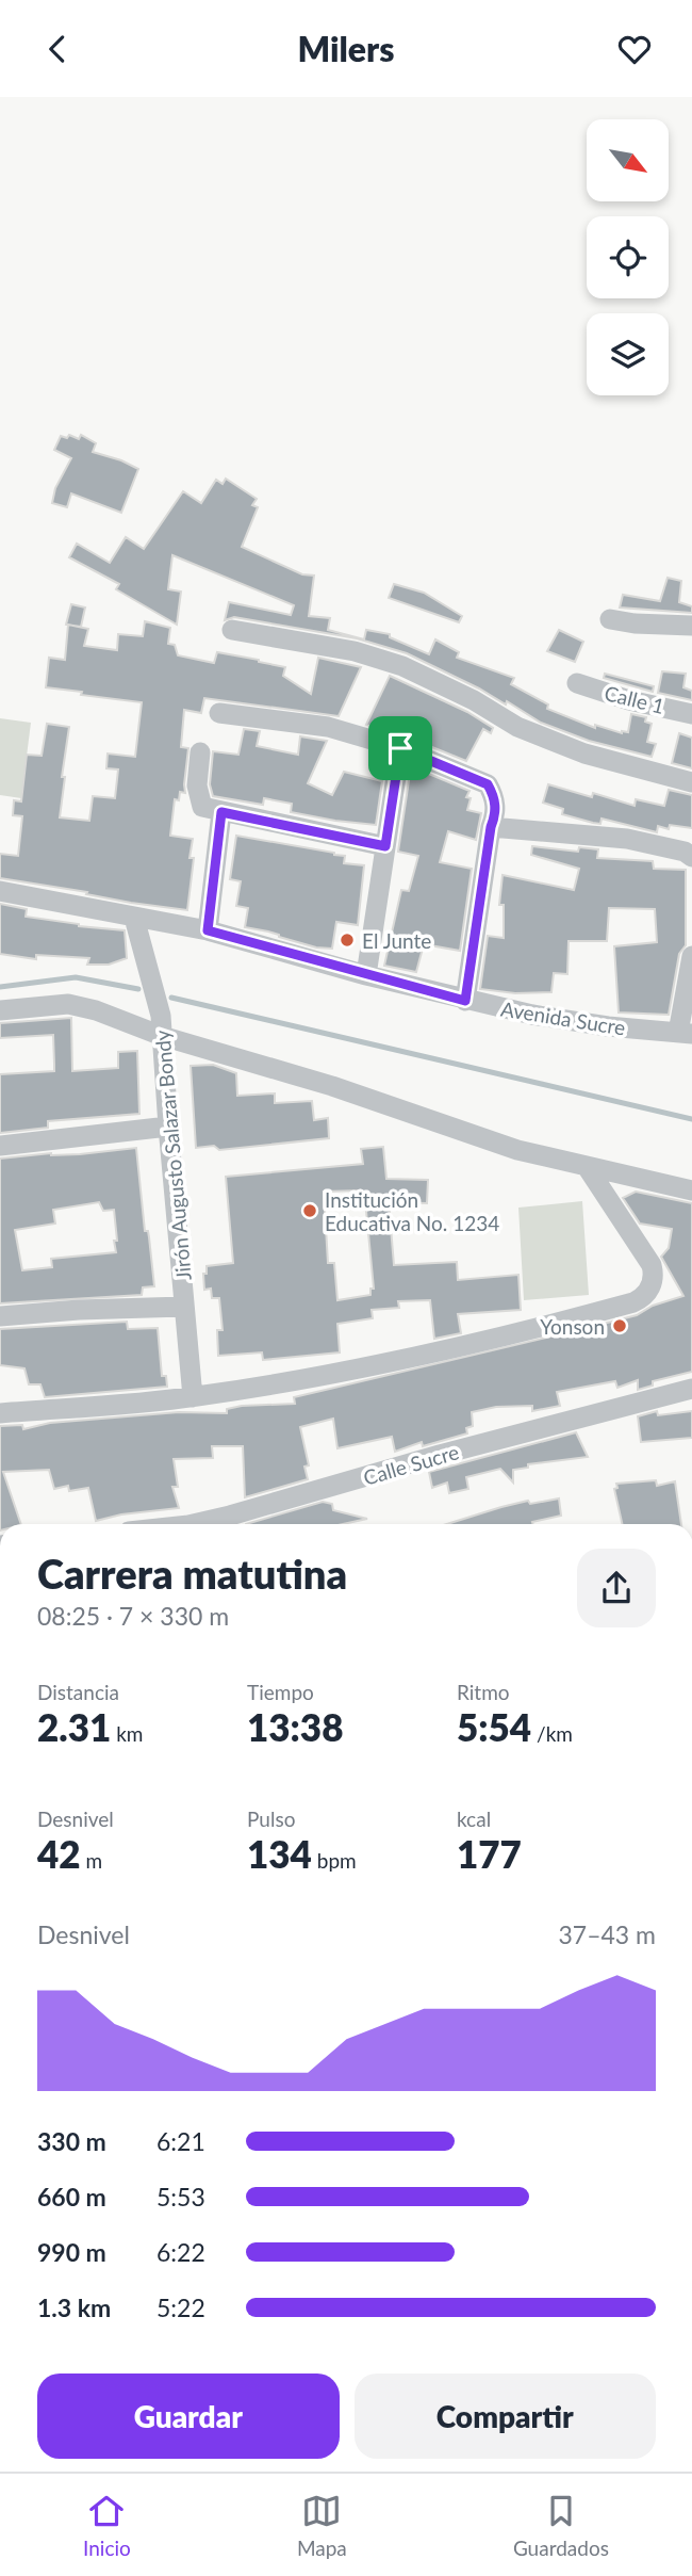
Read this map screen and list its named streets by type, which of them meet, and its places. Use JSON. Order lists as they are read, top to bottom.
{
  "streets": {
    "street": [
      "Calle 1",
      "Avenida Sucre",
      "Jirón Augusto Salazar Bondy",
      "Calle Sucre"
    ]
  },
  "crossings": [
    ["Avenida Sucre", "Jirón Augusto Salazar Bondy"]
  ],
  "places": ["El Junte", "Institución Educativa No. 1234", "Yonson"],
  "north": "bottom right",
  "page": {
    "header": "Milers",
    "heading": ["Carrera matutina", "08:25 · 7 × 330 m"],
    "stats": [
      ["Distancia", "2.31 km"],
      ["Tiempo", "13:38"],
      ["Ritmo", "5:54 /km"],
      ["Desnivel", "42 m"],
      ["Pulso", "134 bpm"],
      ["kcal", "177"]
    ],
    "chart": ["Desnivel", "37–43 m"],
    "list": [
      {
        "name": "330 m",
        "note": "6:21"
      },
      {
        "name": "660 m",
        "note": "5:53"
      },
      {
        "name": "990 m",
        "note": "6:22"
      },
      {
        "name": "1.3 km",
        "note": "5:22"
      }
    ],
    "buttons": ["Guardar", "Compartir"],
    "tabs": ["Inicio", "Mapa", "Guardados"]
  }
}
